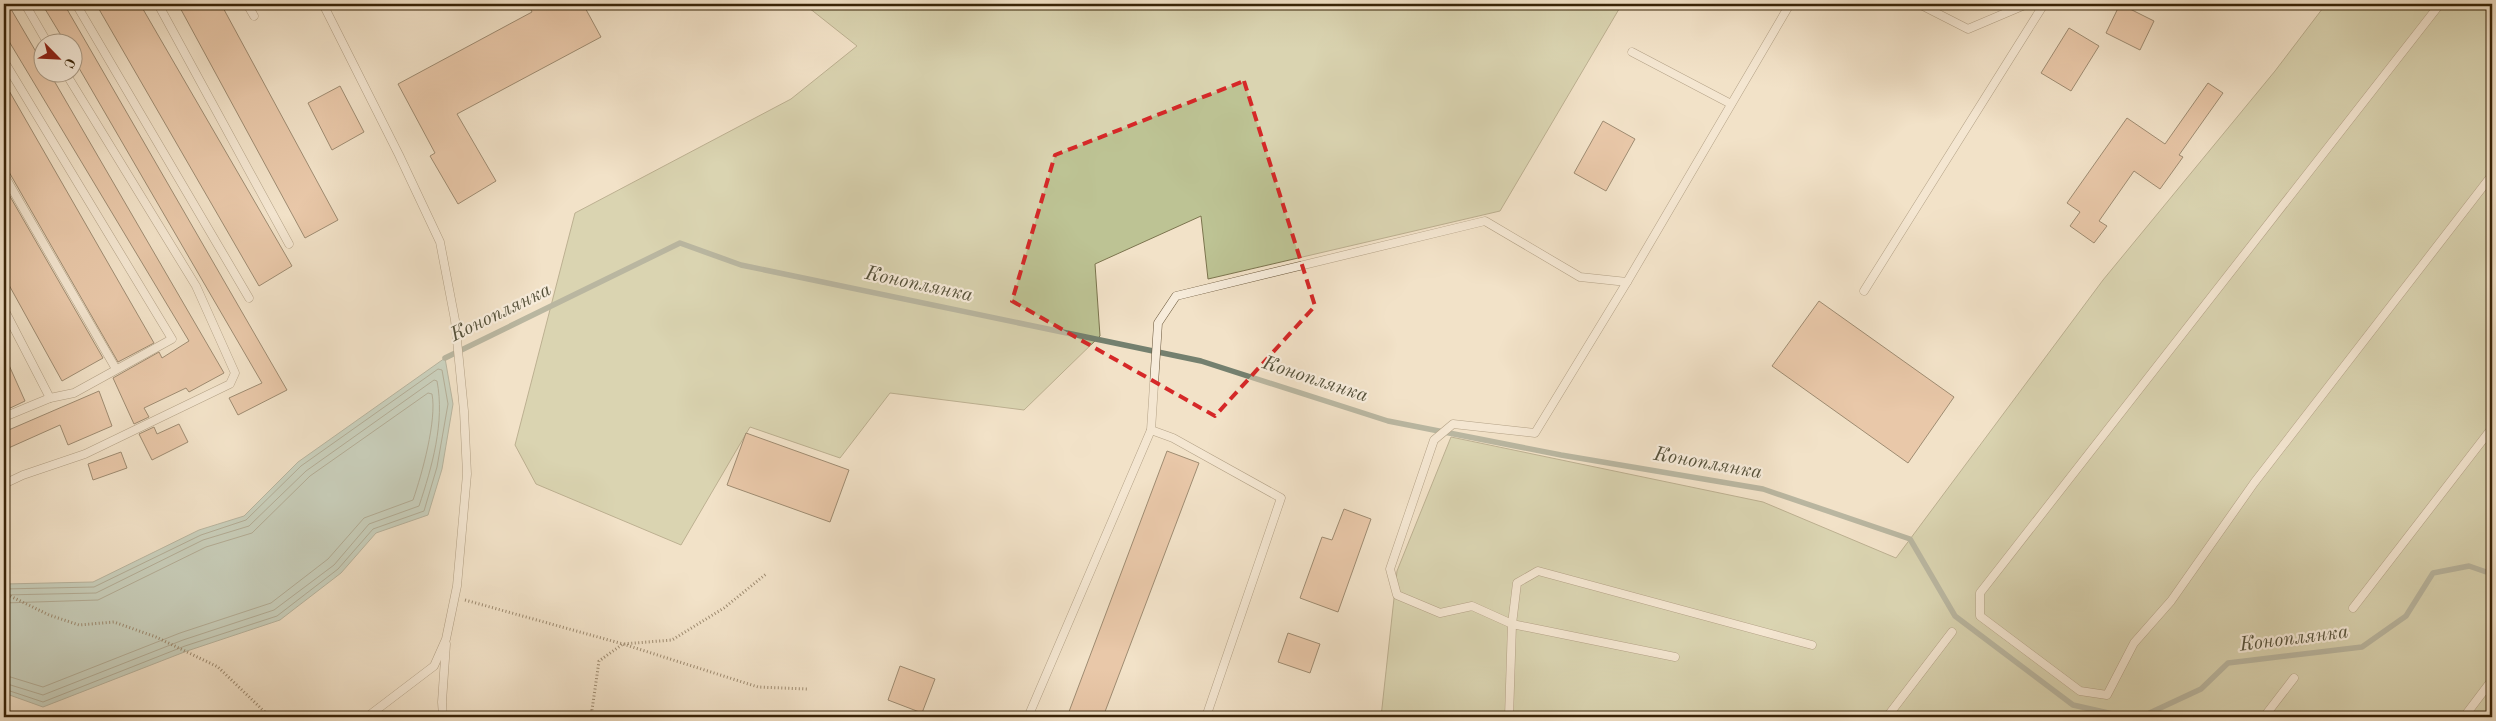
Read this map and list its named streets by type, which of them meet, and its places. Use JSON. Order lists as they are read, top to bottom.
{
  "water": ["Коноплянка"],
  "north": "bottom right"
}
